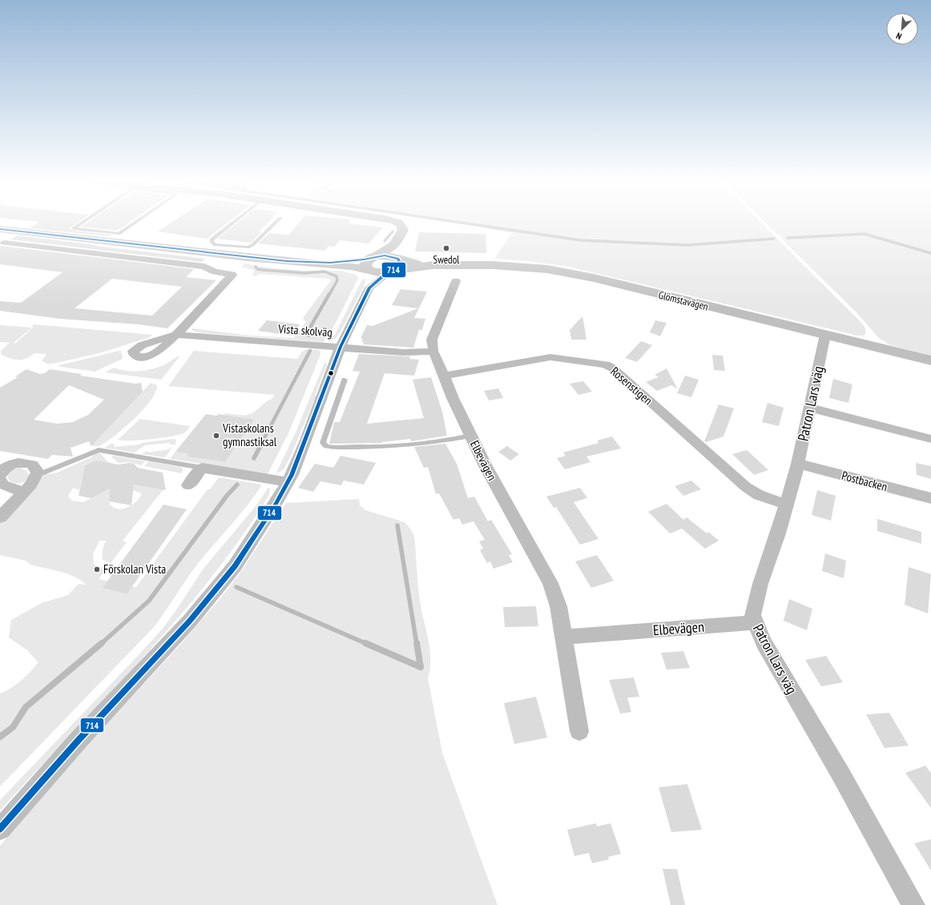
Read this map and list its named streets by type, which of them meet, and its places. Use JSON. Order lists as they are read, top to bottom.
{
  "streets": {
    "main road": ["Glömstavägen"],
    "street": [
      "Vista skolväg",
      "Rosenstigen",
      "Patron Lars väg",
      "Elbevägen",
      "Postbacken"
    ]
  },
  "crossings": [
    ["Glömstavägen", "Patron Lars väg"],
    ["Vista skolväg", "Elbevägen"],
    ["Rosenstigen", "Patron Lars väg"],
    ["Rosenstigen", "Elbevägen"],
    ["Patron Lars väg", "Elbevägen"],
    ["Patron Lars väg", "Postbacken"]
  ],
  "places": ["Swedol", "Vistaskolans gymnastiksal", "Förskolan Vista"],
  "lines": ["transit line 714"],
  "north": "bottom left"
}
